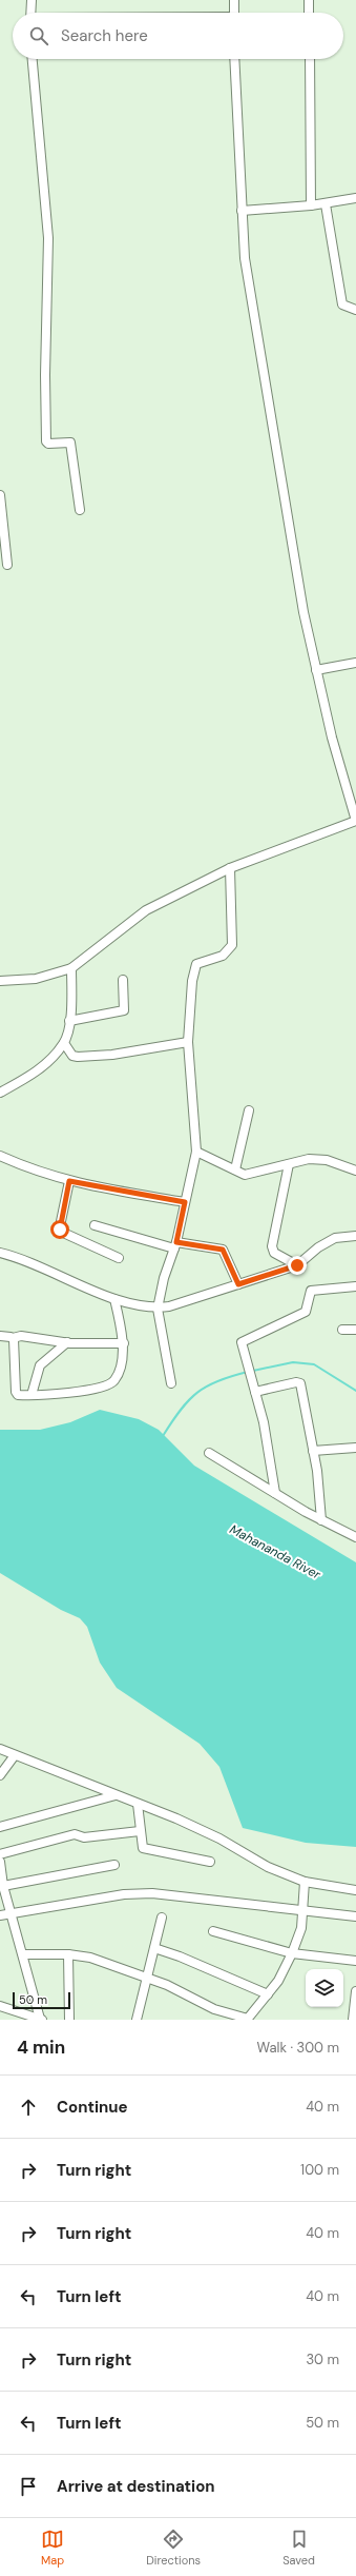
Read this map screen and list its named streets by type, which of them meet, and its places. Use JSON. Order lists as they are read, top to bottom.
{
  "water": ["Mahananda River"],
  "scale_bar": "50 m",
  "page": {
    "search": "Search here",
    "scale": "50 m",
    "heading": ["4 min", "Walk · 300 m"],
    "list": [
      ["Continue", "40 m"],
      ["Turn right", "100 m"],
      ["Turn right", "40 m"],
      ["Turn left", "40 m"],
      ["Turn right", "30 m"],
      ["Turn left", "50 m"],
      "Arrive at destination"
    ],
    "nav": ["Map", "Directions", "Saved"]
  }
}
